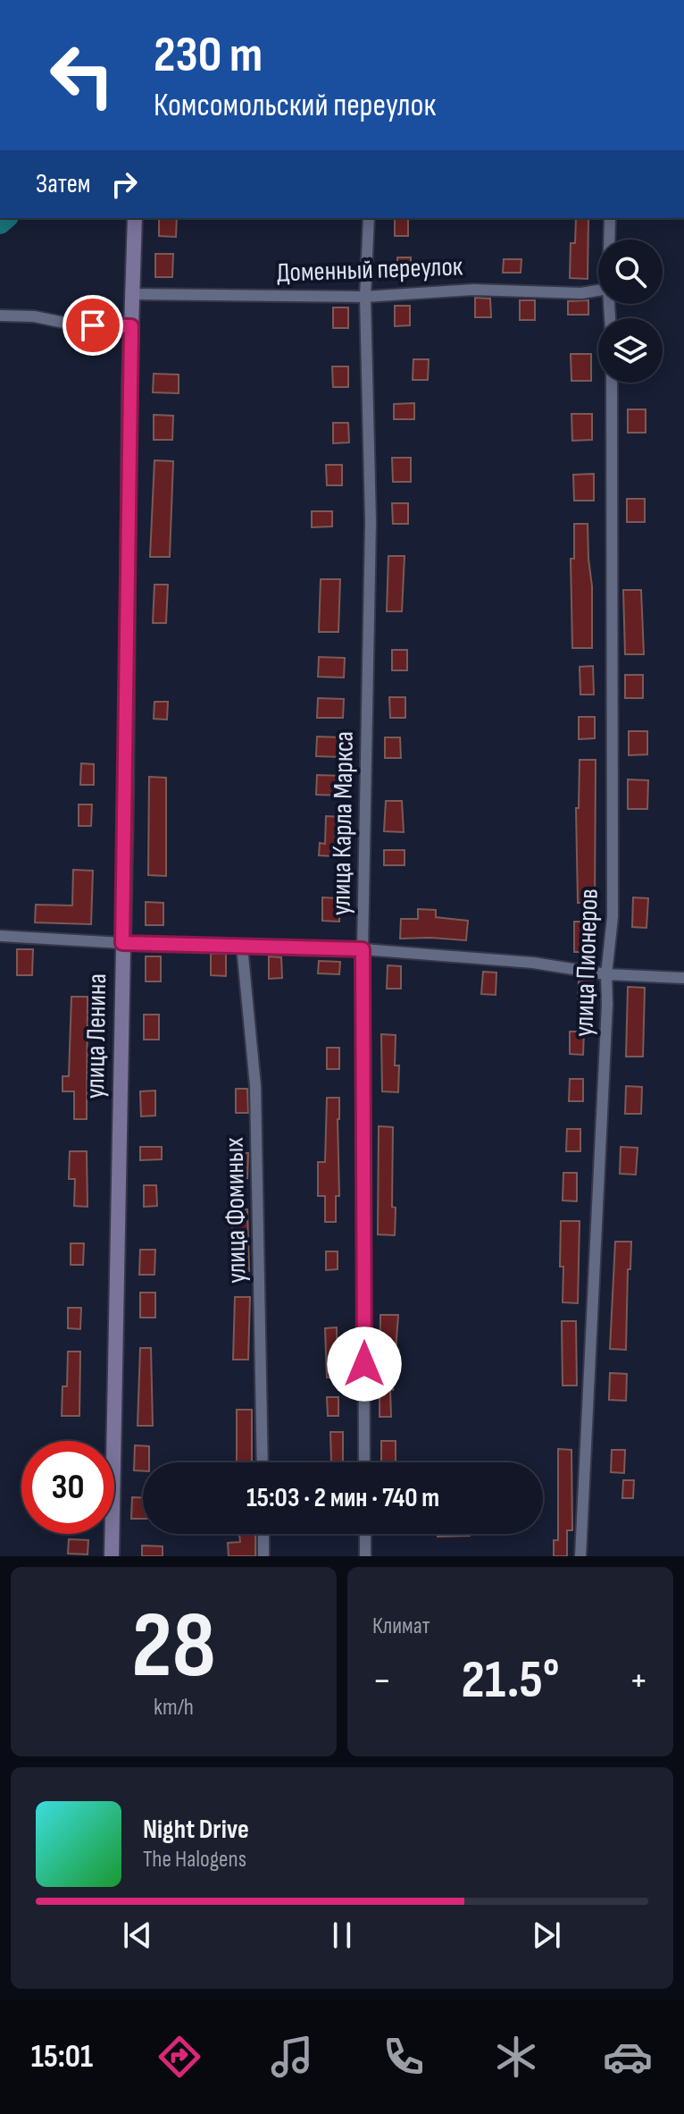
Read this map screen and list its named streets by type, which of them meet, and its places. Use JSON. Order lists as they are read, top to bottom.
{
  "streets": {
    "main road": ["улица Ленина"],
    "street": [
      "Доменный переулок",
      "улица Карла Маркса",
      "улица Пионеров",
      "улица Фоминых"
    ]
  },
  "crossings": [
    ["Доменный переулок", "улица Карла Маркса"],
    ["Доменный переулок", "улица Ленина"]
  ],
  "page": {
    "turn": ["230 m", "Комсомольский переулок"],
    "then": "Затем",
    "limit": "30",
    "trip": "15:03 · 2 мин · 740 m",
    "tile": [
      ["28", "km/h"],
      "Климат"
    ],
    "heat": ["−", "21.5°", "+"],
    "song": ["Night Drive", "The Halogens"],
    "tabs": "15:01"
  }
}
